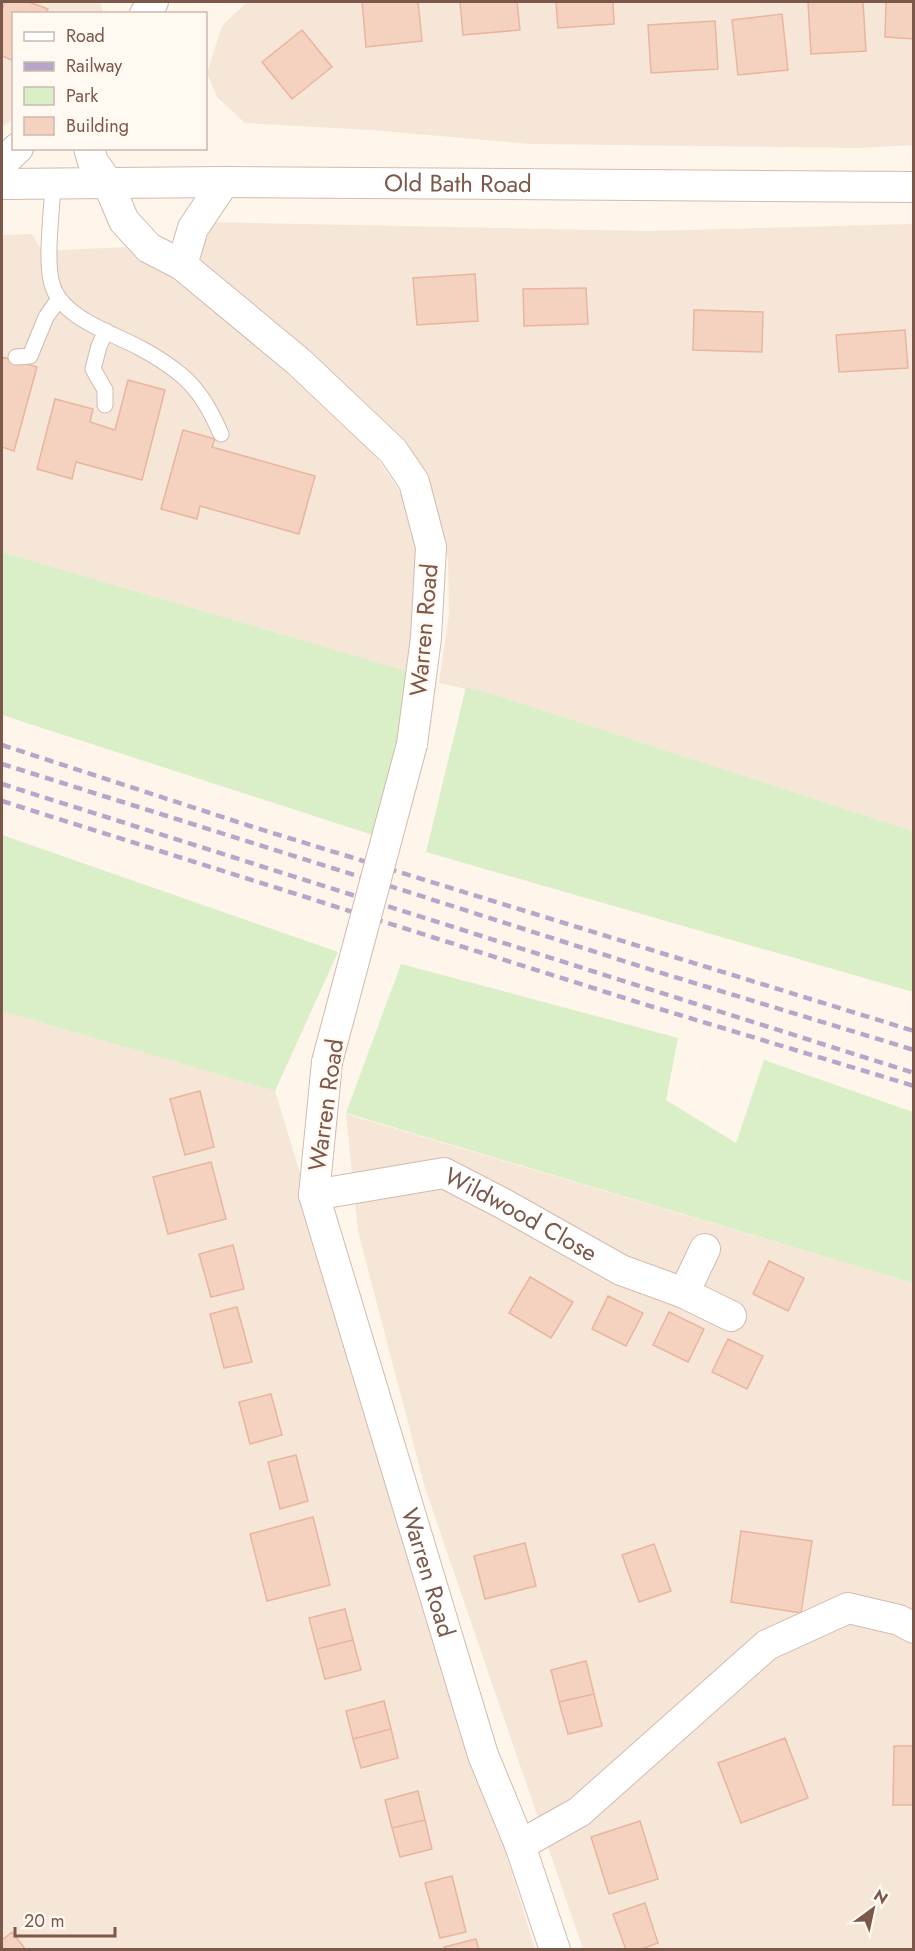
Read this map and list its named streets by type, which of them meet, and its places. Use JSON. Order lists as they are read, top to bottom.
{
  "streets": {
    "street": ["Old Bath Road", "Warren Road", "Wildwood Close"]
  },
  "crossings": [
    ["Old Bath Road", "Warren Road"],
    ["Warren Road", "Wildwood Close"]
  ],
  "legend": [
    "Road",
    "Railway",
    "Park",
    "Building"
  ],
  "scale_bar": "20 m",
  "north": "top right"
}
